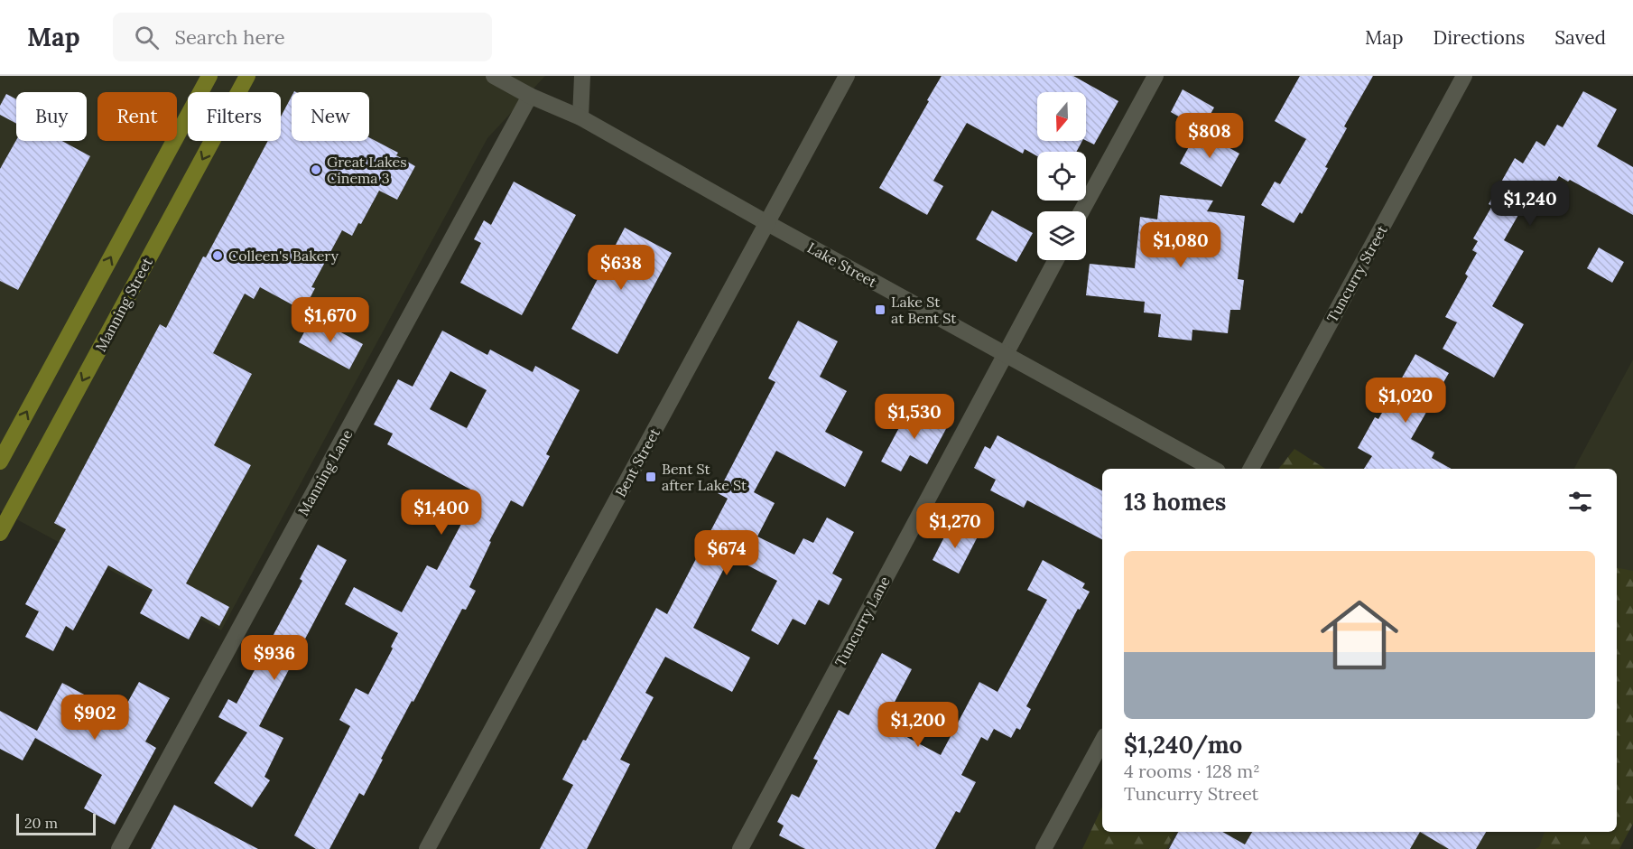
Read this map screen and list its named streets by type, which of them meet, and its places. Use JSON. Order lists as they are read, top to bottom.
{
  "streets": {
    "main road": ["Manning Street"],
    "street": [
      "Lake Street",
      "Tuncurry Street",
      "Bent Street",
      "Manning Lane",
      "Tuncurry Lane"
    ]
  },
  "crossings": [
    ["Lake Street", "Bent Street"],
    ["Lake Street", "Manning Lane"],
    ["Lake Street", "Tuncurry Lane"]
  ],
  "places": {
    "other": ["Great Lakes Cinema 3", "Colleen's Bakery"],
    "transit": ["Lake St at Bent St", "Bent St after Lake St"]
  },
  "scale_bar": "20 m",
  "north": "bottom",
  "page": {
    "header": "Map",
    "search": "Search here",
    "nav": ["Map", "Directions", "Saved"],
    "chip": [
      "Buy",
      "Rent",
      "Filters",
      "New"
    ],
    "price": [
      "$808",
      "$1,240",
      "$1,080",
      "$638",
      "$1,670",
      "$1,020",
      "$1,530",
      "$1,400",
      "$1,270",
      "$674",
      "$936",
      "$902",
      "$1,200"
    ],
    "heading": "13 homes",
    "list": [
      {
        "name": "$1,240/mo",
        "note": "4 rooms · 128 m² · Tuncurry Street"
      }
    ],
    "scale": "20 m"
  }
}
